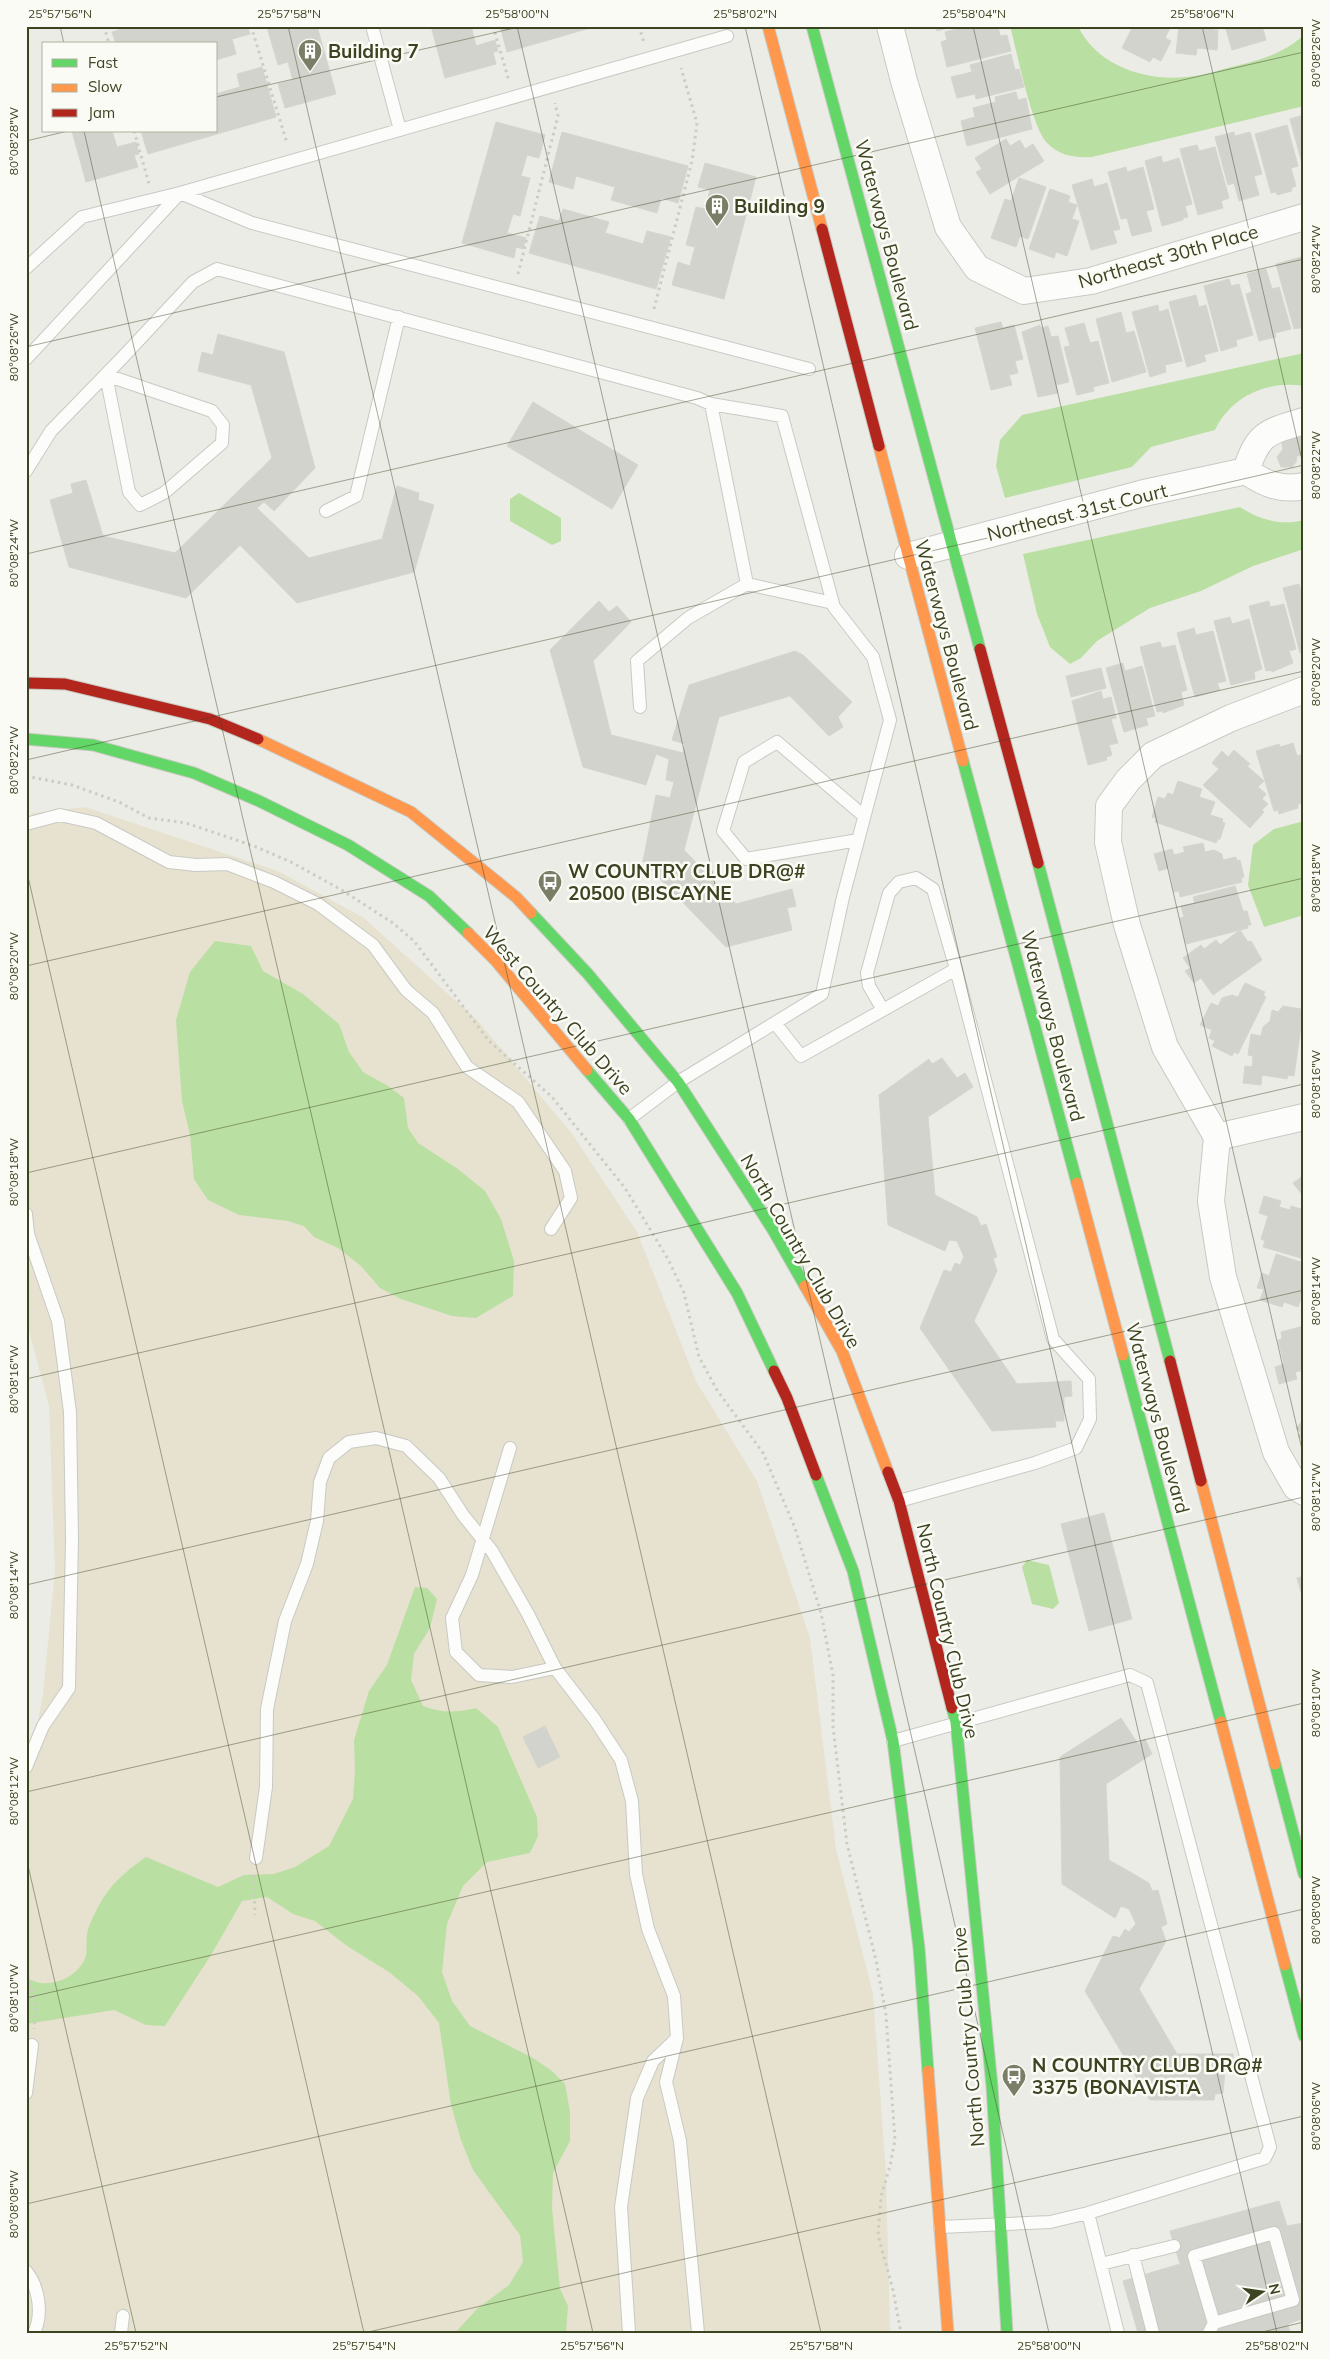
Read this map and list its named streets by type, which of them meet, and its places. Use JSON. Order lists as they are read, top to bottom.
{
  "streets": {
    "street": [
      "Waterways Boulevard",
      "Northeast 30th Place",
      "Northeast 31st Court",
      "West Country Club Drive",
      "North Country Club Drive"
    ]
  },
  "crossings": [
    ["Waterways Boulevard", "Northeast 31st Court"]
  ],
  "places": {
    "building": ["Building 7", "Building 9"],
    "bus stop": ["W COUNTRY CLUB DR@# 20500 (BISCAYNE", "N COUNTRY CLUB DR@# 3375 (BONAVISTA"]
  },
  "legend": ["Fast", "Slow", "Jam"],
  "north": "right",
  "coordinates": [
    "25°57'56\"N",
    "25°57'58\"N",
    "25°58'00\"N",
    "25°58'02\"N",
    "25°58'04\"N",
    "25°58'06\"N",
    "80°08'26\"W",
    "80°08'28\"W",
    "80°08'24\"W",
    "80°08'22\"W",
    "80°08'20\"W",
    "80°08'18\"W",
    "80°08'16\"W",
    "80°08'14\"W",
    "80°08'12\"W",
    "80°08'10\"W",
    "80°08'08\"W",
    "80°08'06\"W",
    "25°57'52\"N",
    "25°57'54\"N"
  ]
}
